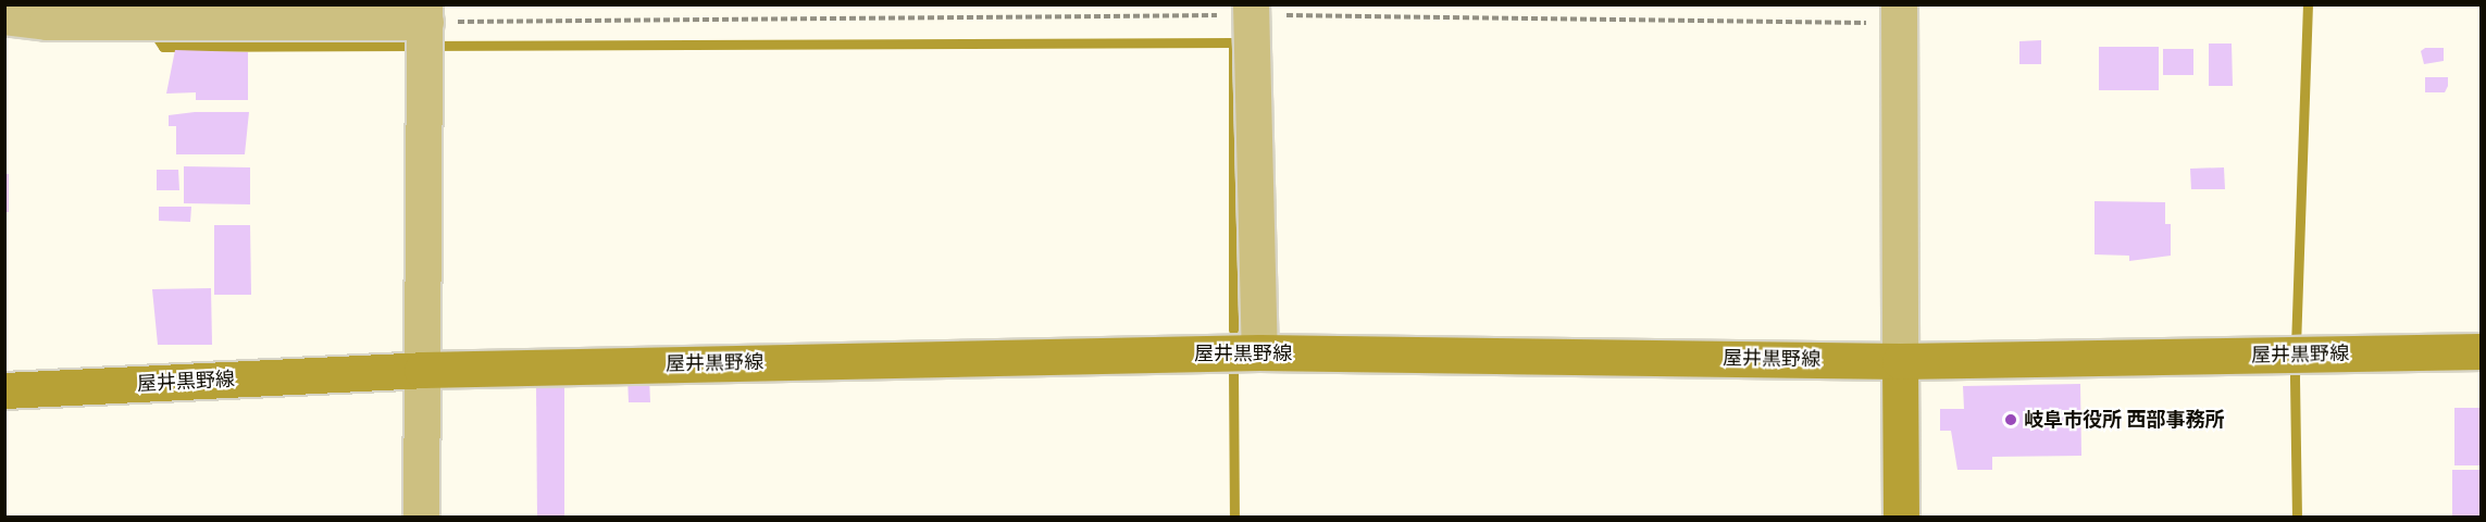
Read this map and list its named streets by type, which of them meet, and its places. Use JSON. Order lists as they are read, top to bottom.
{
  "streets": {
    "main road": ["屋井黒野線"]
  },
  "places": ["岐阜市役所 西部事務所"]
}
